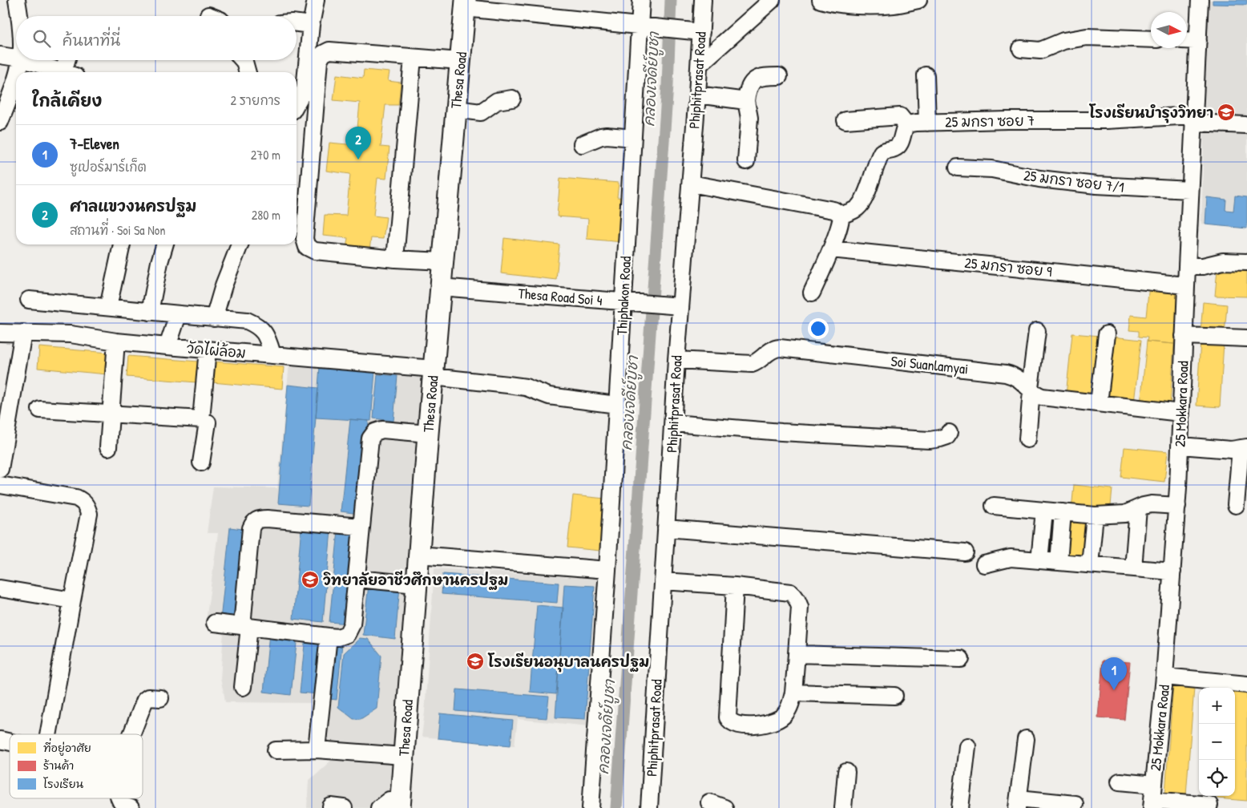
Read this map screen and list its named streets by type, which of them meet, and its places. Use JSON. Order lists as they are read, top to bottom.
{
  "streets": {
    "main road": ["Thesa Road"],
    "street": [
      "Phiphitprasat Road",
      "25 มกรา ซอย 7",
      "25 มกรา ซอย 7/1",
      "25 มกรา ซอย 9",
      "Thiphakon Road",
      "Thesa Road Soi 4",
      "วัดไผ่ล้อม",
      "Soi Suanlamyai",
      "25 Mokkara Road"
    ]
  },
  "crossings": [
    ["Thesa Road", "Thesa Road Soi 4"],
    ["Thesa Road", "วัดไผ่ล้อม"],
    ["Phiphitprasat Road", "Thesa Road Soi 4"],
    ["Phiphitprasat Road", "Soi Suanlamyai"],
    ["25 มกรา ซอย 7", "25 Mokkara Road"],
    ["25 มกรา ซอย 7/1", "25 Mokkara Road"],
    ["25 มกรา ซอย 9", "25 Mokkara Road"],
    ["Thiphakon Road", "Thesa Road Soi 4"],
    ["Thiphakon Road", "วัดไผ่ล้อม"],
    ["Soi Suanlamyai", "25 Mokkara Road"]
  ],
  "water": ["คลองเจดีย์บูชา"],
  "places": {
    "school or university": ["โรงเรียนบำรุงวิทยา", "วิทยาลัยอาชีวศึกษานครปฐม", "โรงเรียนอนุบาลนครปฐม"]
  },
  "legend": ["ที่อยู่อาศัย", "ร้านค้า", "โรงเรียน"],
  "north": "right",
  "page": {
    "search": "ค้นหาที่นี่",
    "heading": ["ใกล้เคียง", "2 รายการ"],
    "list": [
      {
        "mark": "1",
        "name": "7-Eleven",
        "note": "ซูเปอร์มาร์เก็ต",
        "value": "270 m"
      },
      {
        "mark": "2",
        "name": "ศาลแขวงนครปฐม",
        "note": "สถานที่ · Soi Sa Non",
        "value": "280 m"
      }
    ],
    "pins": ["2", "1"],
    "map_buttons": ["+", "−"]
  }
}
